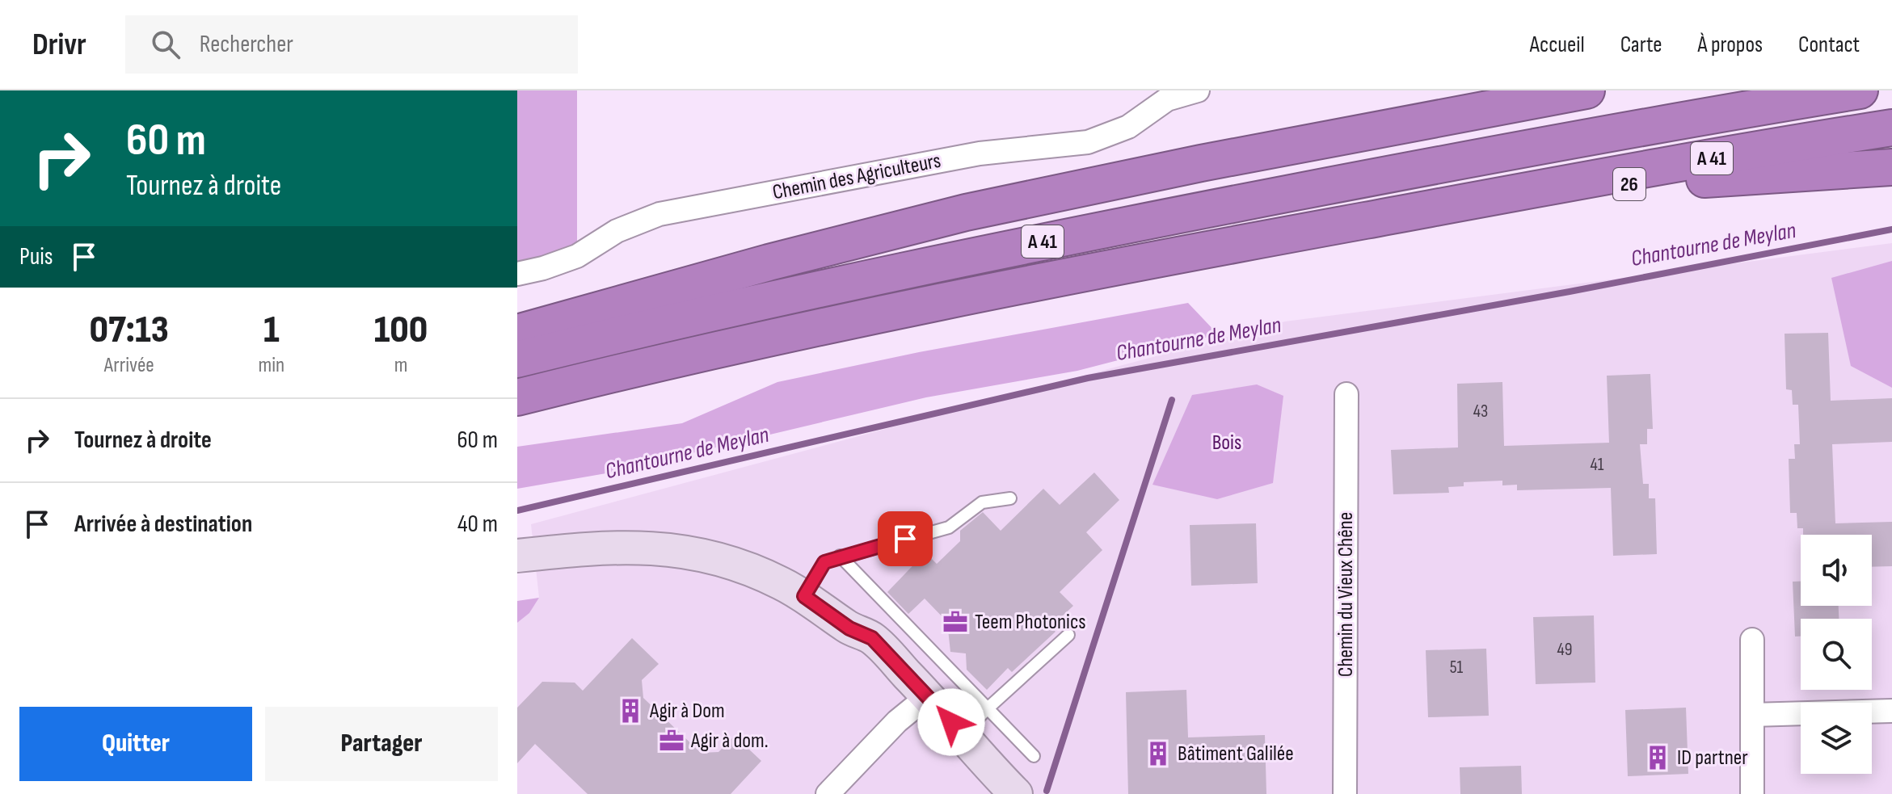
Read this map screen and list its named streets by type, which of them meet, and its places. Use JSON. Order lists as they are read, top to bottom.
{
  "streets": {
    "highway": ["A 41", "26"],
    "street": ["Chemin des Agriculteurs", "Chemin du Vieux Chêne"]
  },
  "crossings": [
    ["A 41", "26"]
  ],
  "water": ["Chantourne de Meylan"],
  "parks": ["Bois"],
  "places": {
    "office": ["Teem Photonics", "Agir à dom."],
    "building": ["Agir à Dom", "Bâtiment Galilée", "ID partner"]
  },
  "house_numbers": [
    "43",
    "41",
    "49",
    "51"
  ],
  "page": {
    "header": "Drivr",
    "search": "Rechercher",
    "nav": [
      "Accueil",
      "Carte",
      "À propos",
      "Contact"
    ],
    "turn": ["60 m", "Tournez à droite"],
    "then": "Puis",
    "eta": [
      "07:13",
      "Arrivée",
      "1",
      "min",
      "100",
      "m"
    ],
    "list": [
      {
        "name": "Tournez à droite",
        "value": "60 m"
      },
      {
        "name": "Arrivée à destination",
        "value": "40 m"
      }
    ],
    "buttons": ["Quitter", "Partager"]
  }
}
